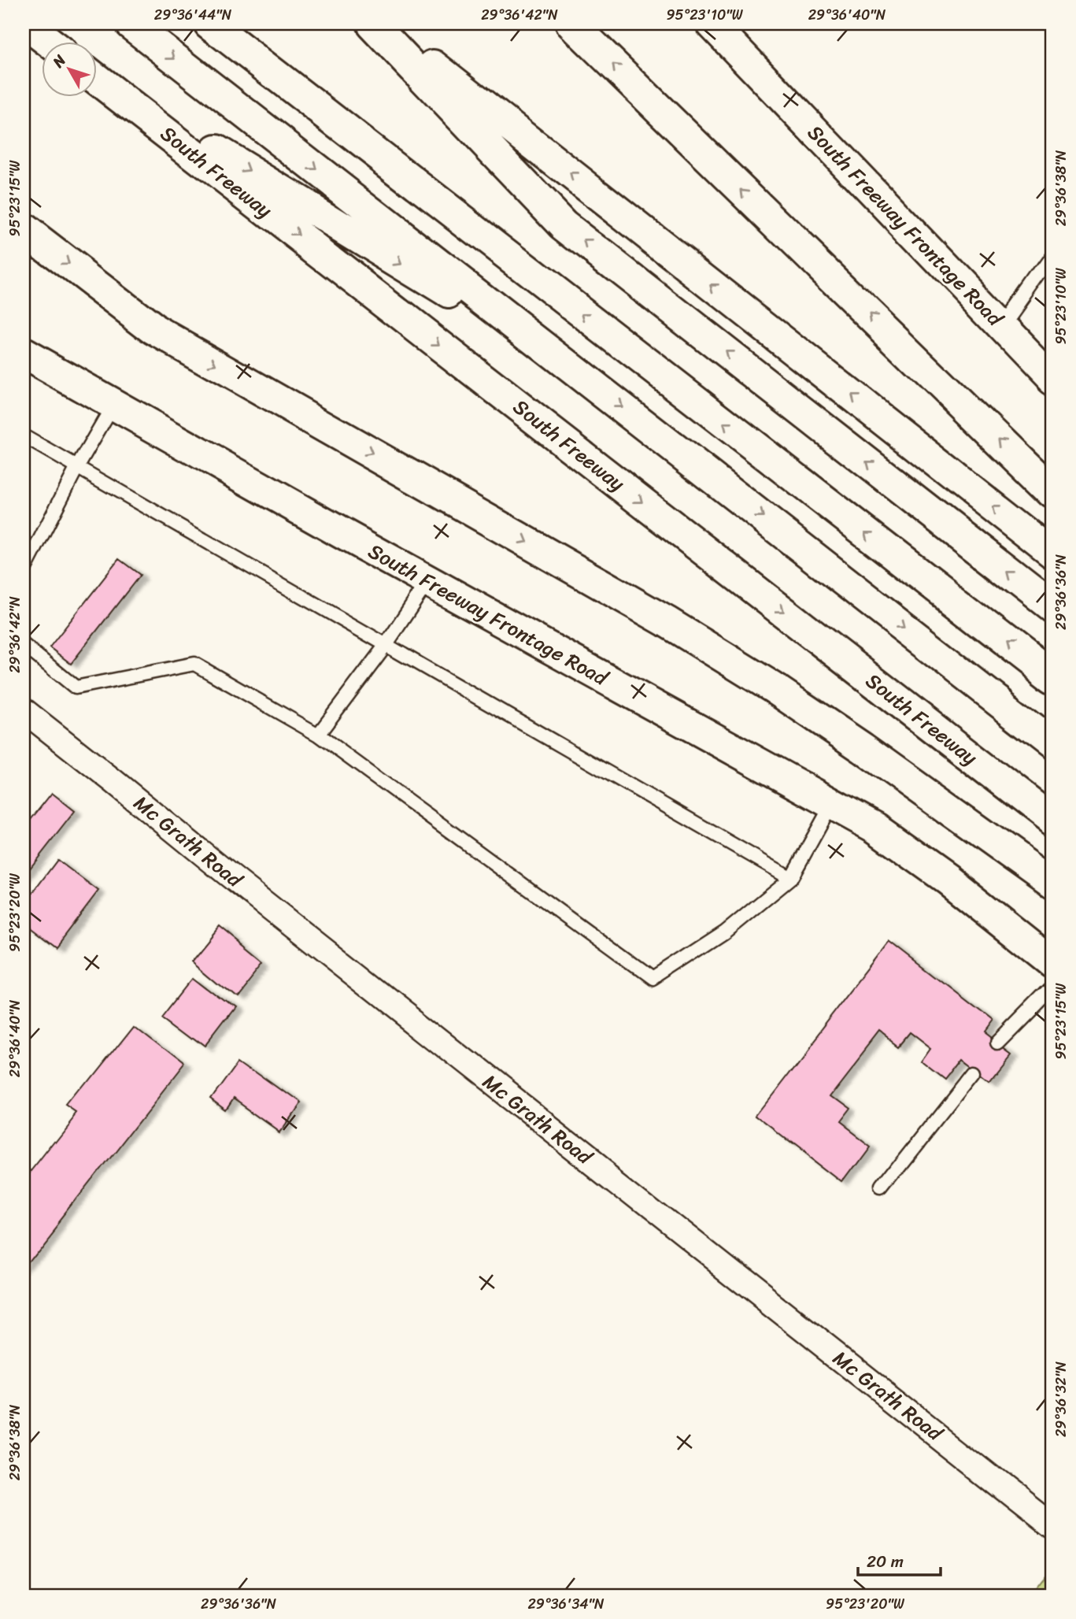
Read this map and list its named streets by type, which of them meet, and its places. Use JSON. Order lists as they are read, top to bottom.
{
  "streets": {
    "main road": ["South Freeway", "South Freeway Frontage Road"],
    "street": ["Mc Grath Road"]
  },
  "scale_bar": "20 m",
  "north": "top left",
  "coordinates": [
    "29°36'44\"N",
    "29°36'42\"N",
    "95°23'10\"W",
    "29°36'40\"N",
    "29°36'38\"N",
    "95°23'15\"W",
    "29°36'36\"N",
    "95°23'20\"W",
    "29°36'32\"N",
    "29°36'34\"N"
  ]
}
